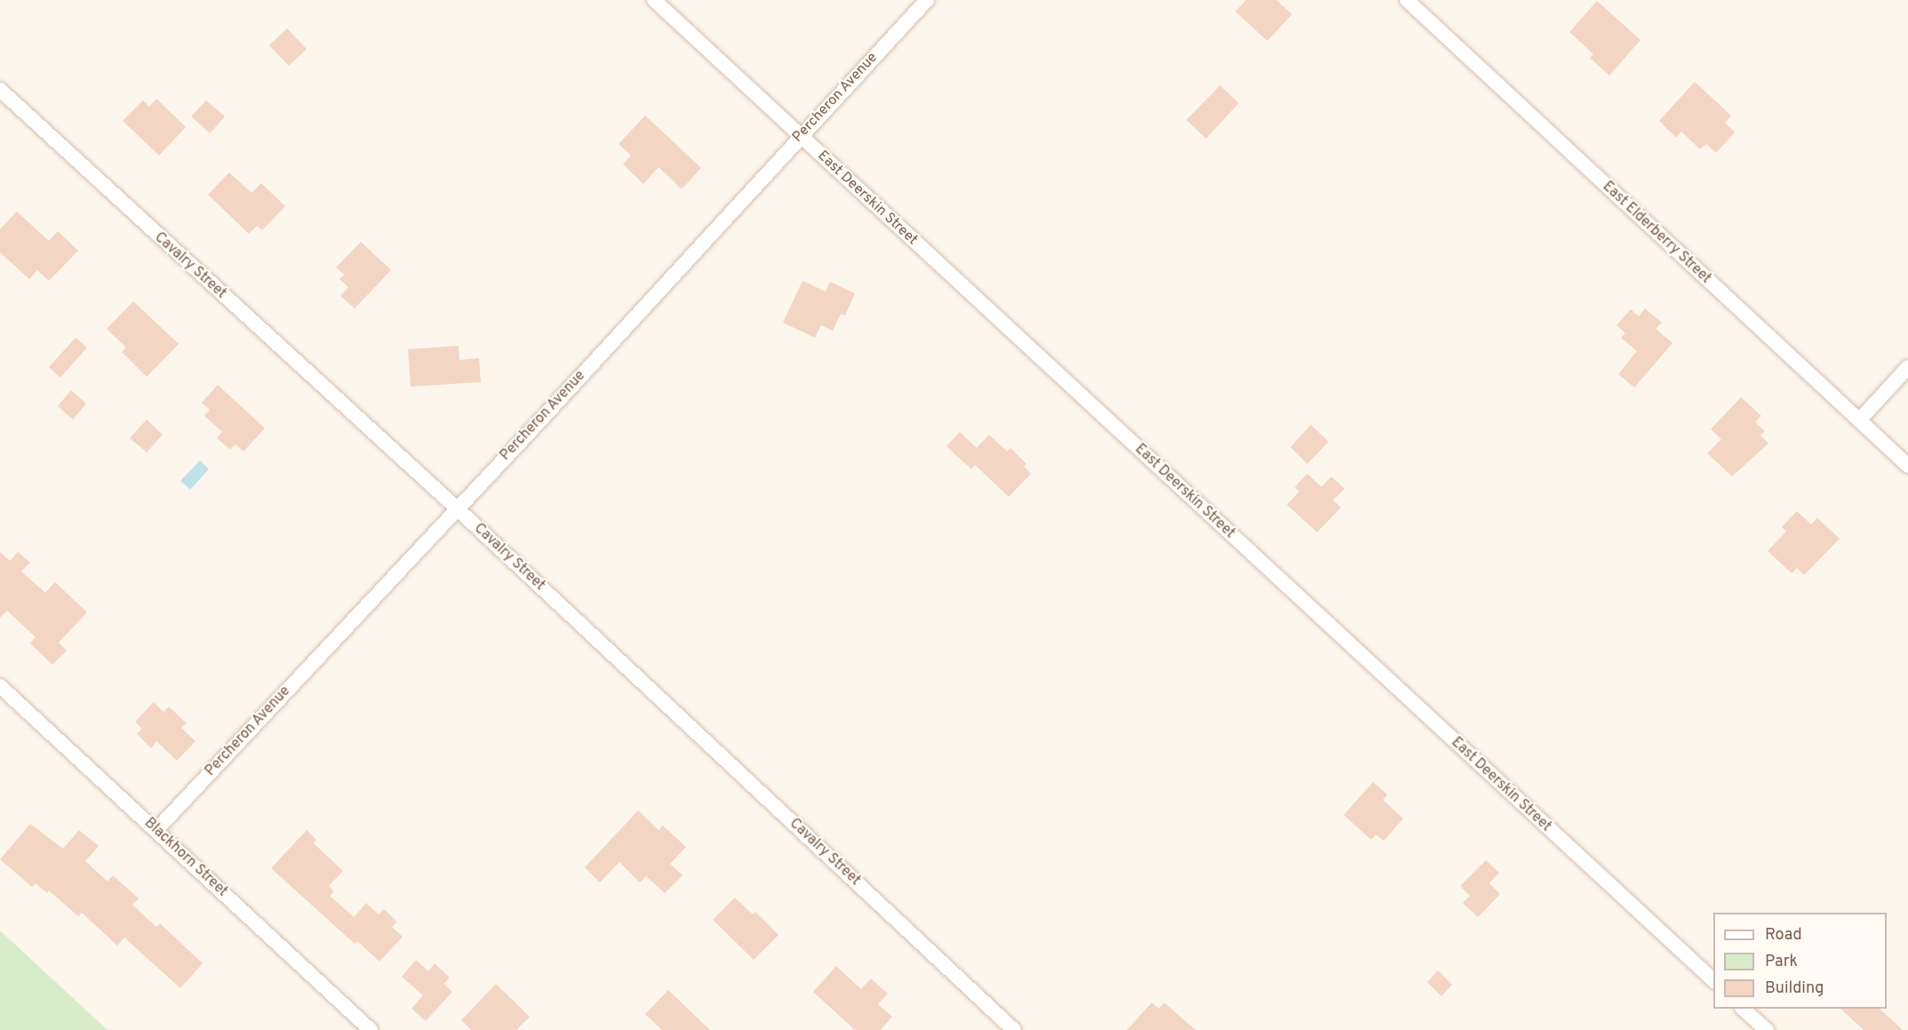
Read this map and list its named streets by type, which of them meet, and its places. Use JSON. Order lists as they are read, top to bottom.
{
  "streets": {
    "street": [
      "Percheron Avenue",
      "East Deerskin Street",
      "East Elderberry Street",
      "Cavalry Street",
      "Blackhorn Street"
    ]
  },
  "crossings": [
    ["Percheron Avenue", "East Deerskin Street"],
    ["Percheron Avenue", "Cavalry Street"],
    ["Percheron Avenue", "Blackhorn Street"]
  ],
  "legend": ["Road", "Park", "Building"]
}
